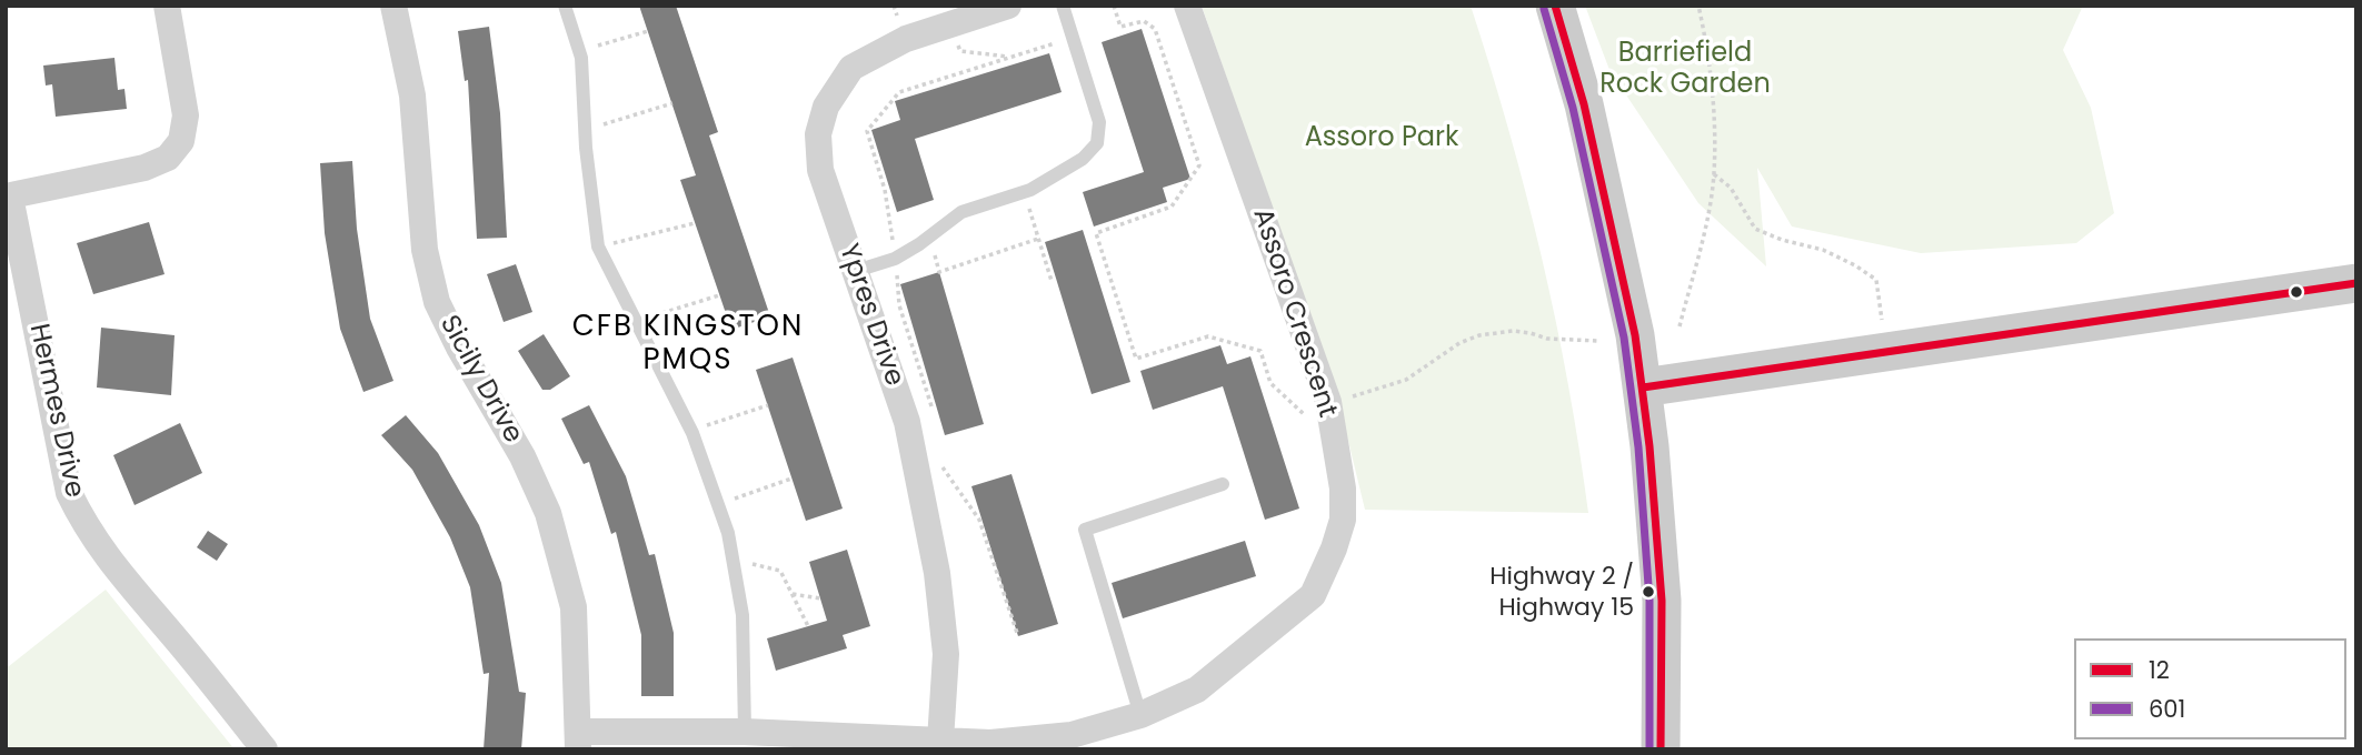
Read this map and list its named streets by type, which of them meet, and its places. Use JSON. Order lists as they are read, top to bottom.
{
  "streets": {
    "street": [
      "Assoro Crescent",
      "Ypres Drive",
      "Sicily Drive",
      "Hermes Drive"
    ]
  },
  "crossings": [
    ["Assoro Crescent", "Ypres Drive"],
    ["Assoro Crescent", "Sicily Drive"]
  ],
  "districts": ["CFB KINGSTON PMQS"],
  "parks": ["Barriefield Rock Garden", "Assoro Park"],
  "places": ["Highway 2 / Highway 15"],
  "lines": ["transit line 12", "transit line 601"],
  "legend": ["12", "601"]
}
